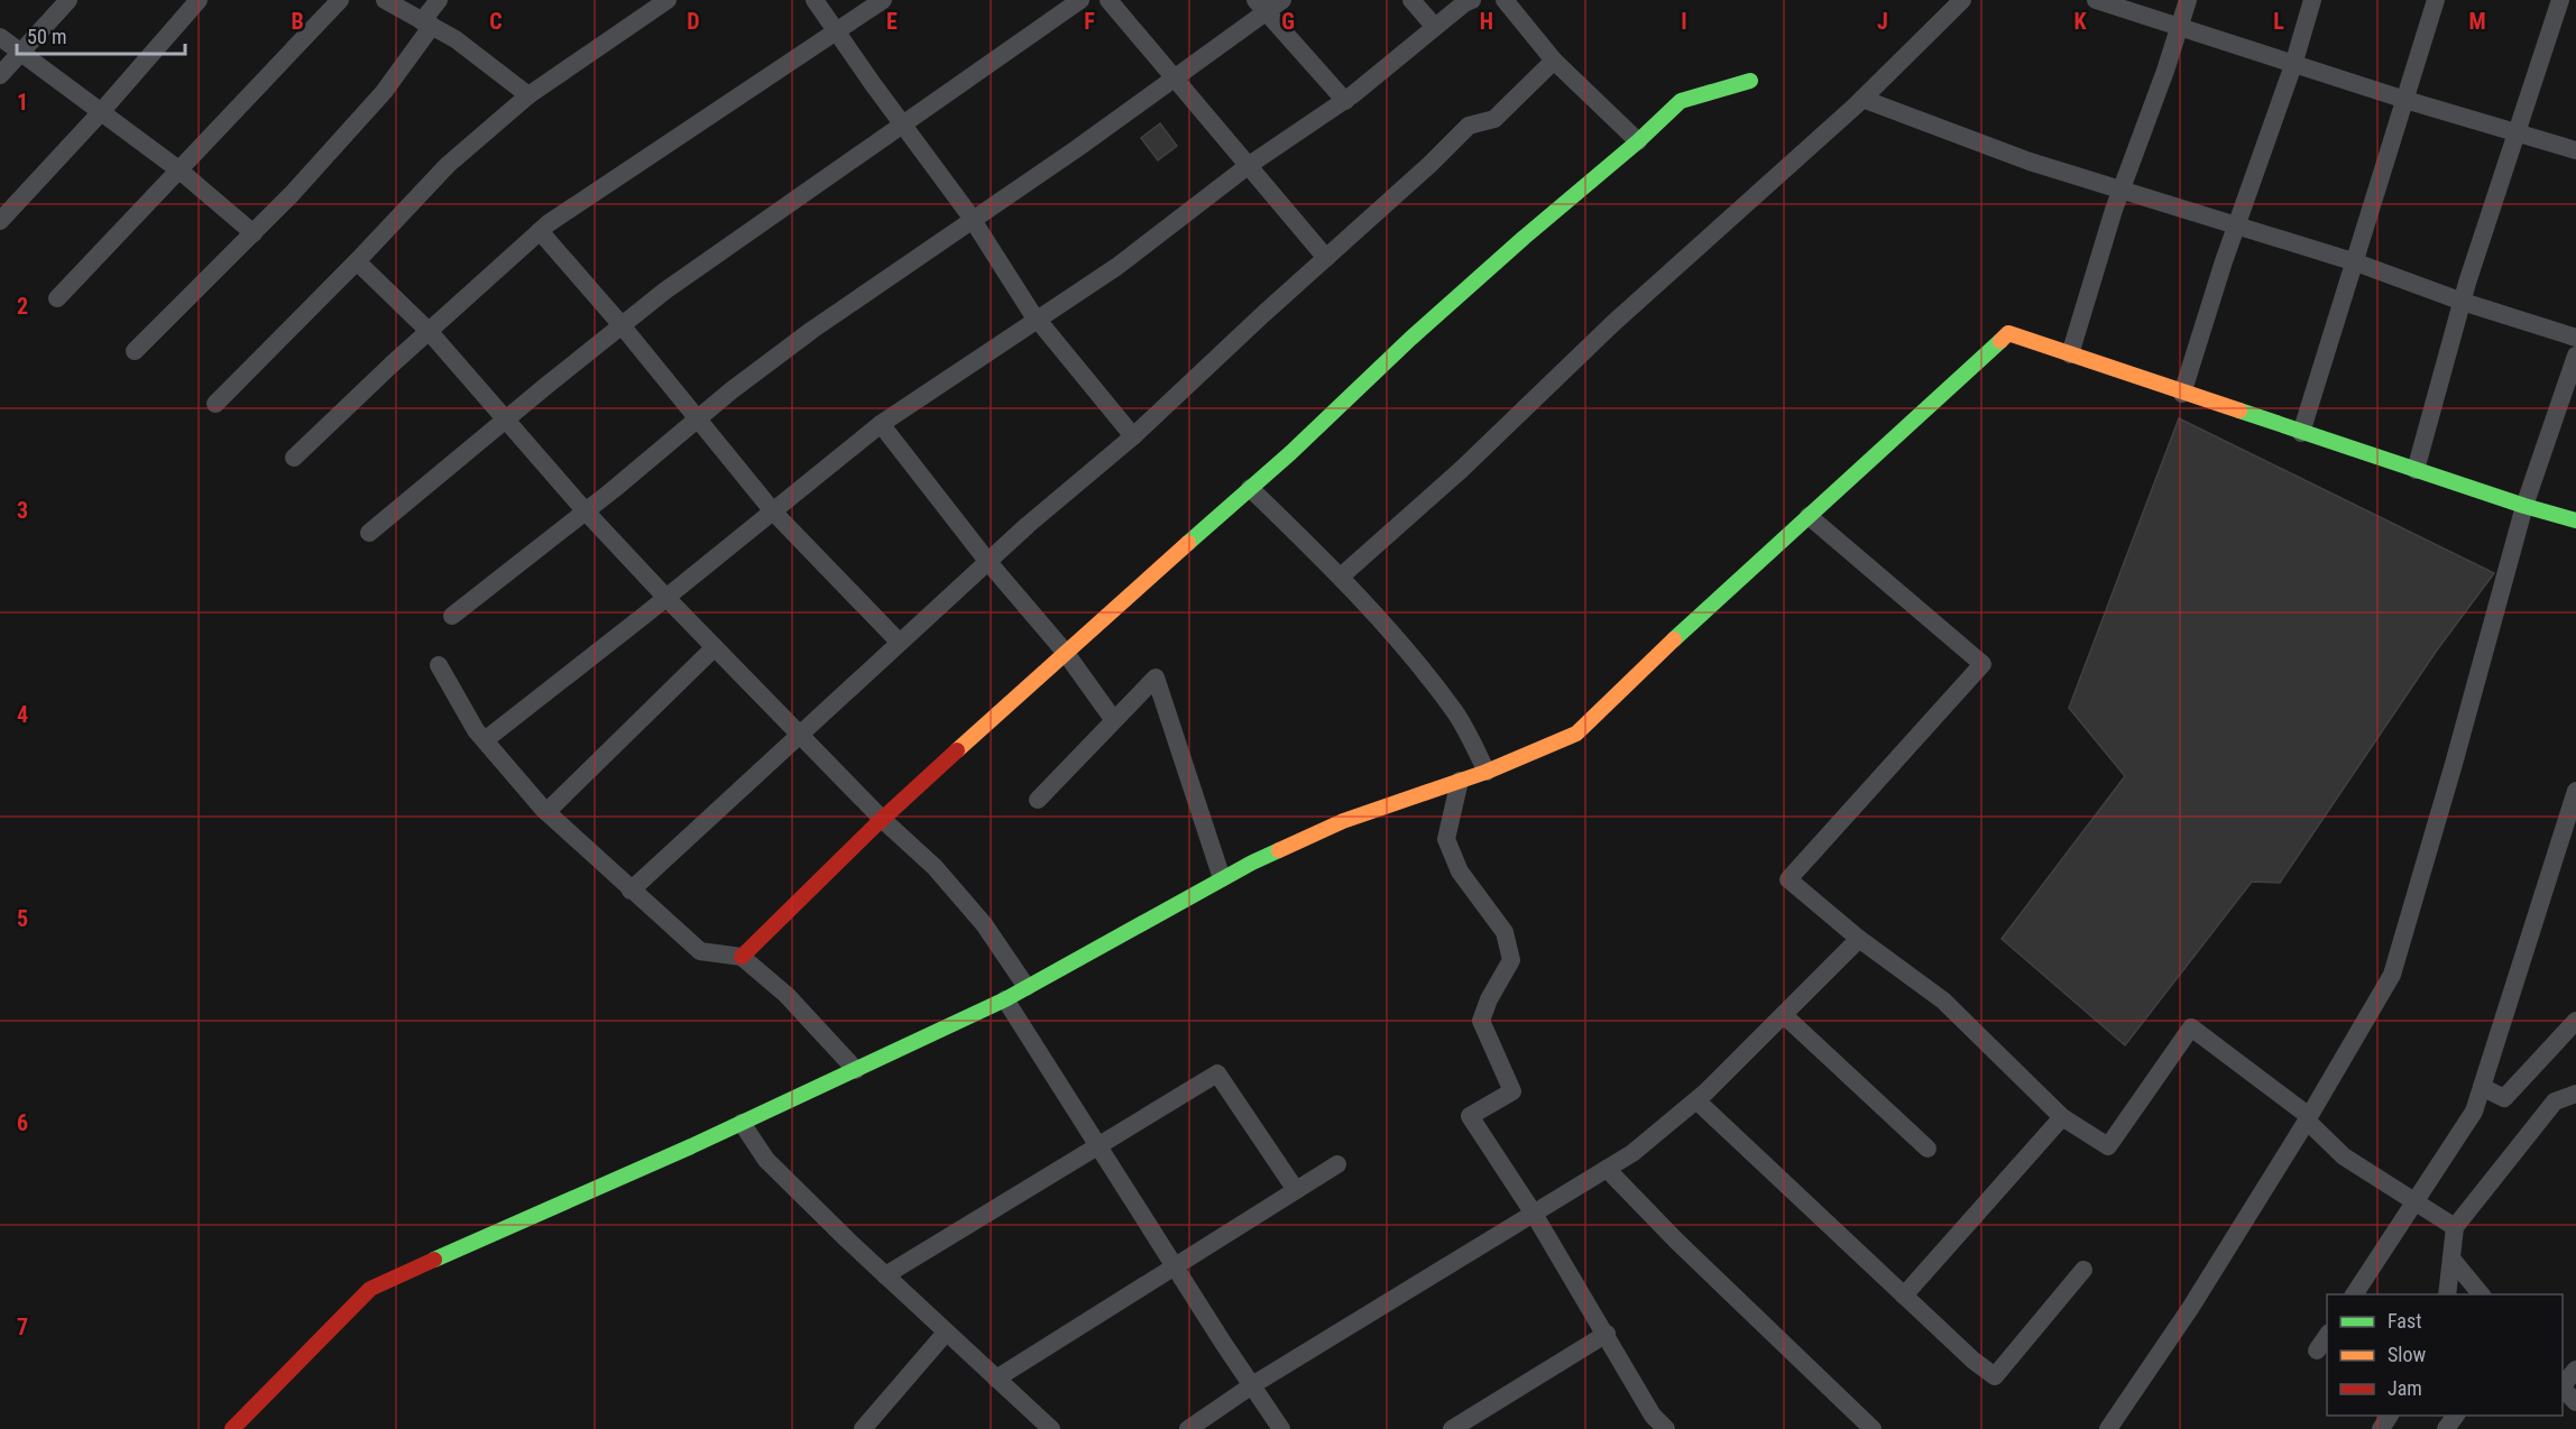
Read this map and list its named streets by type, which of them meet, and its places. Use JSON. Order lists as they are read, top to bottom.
{
  "legend": ["Fast", "Slow", "Jam"],
  "scale_bar": "50 m",
  "grid": {
    "columns": [
      "B",
      "C",
      "D",
      "E",
      "F",
      "G",
      "H",
      "I",
      "J",
      "K",
      "L",
      "M"
    ],
    "rows": [
      "1",
      "2",
      "3",
      "4",
      "5",
      "6",
      "7"
    ]
  }
}
